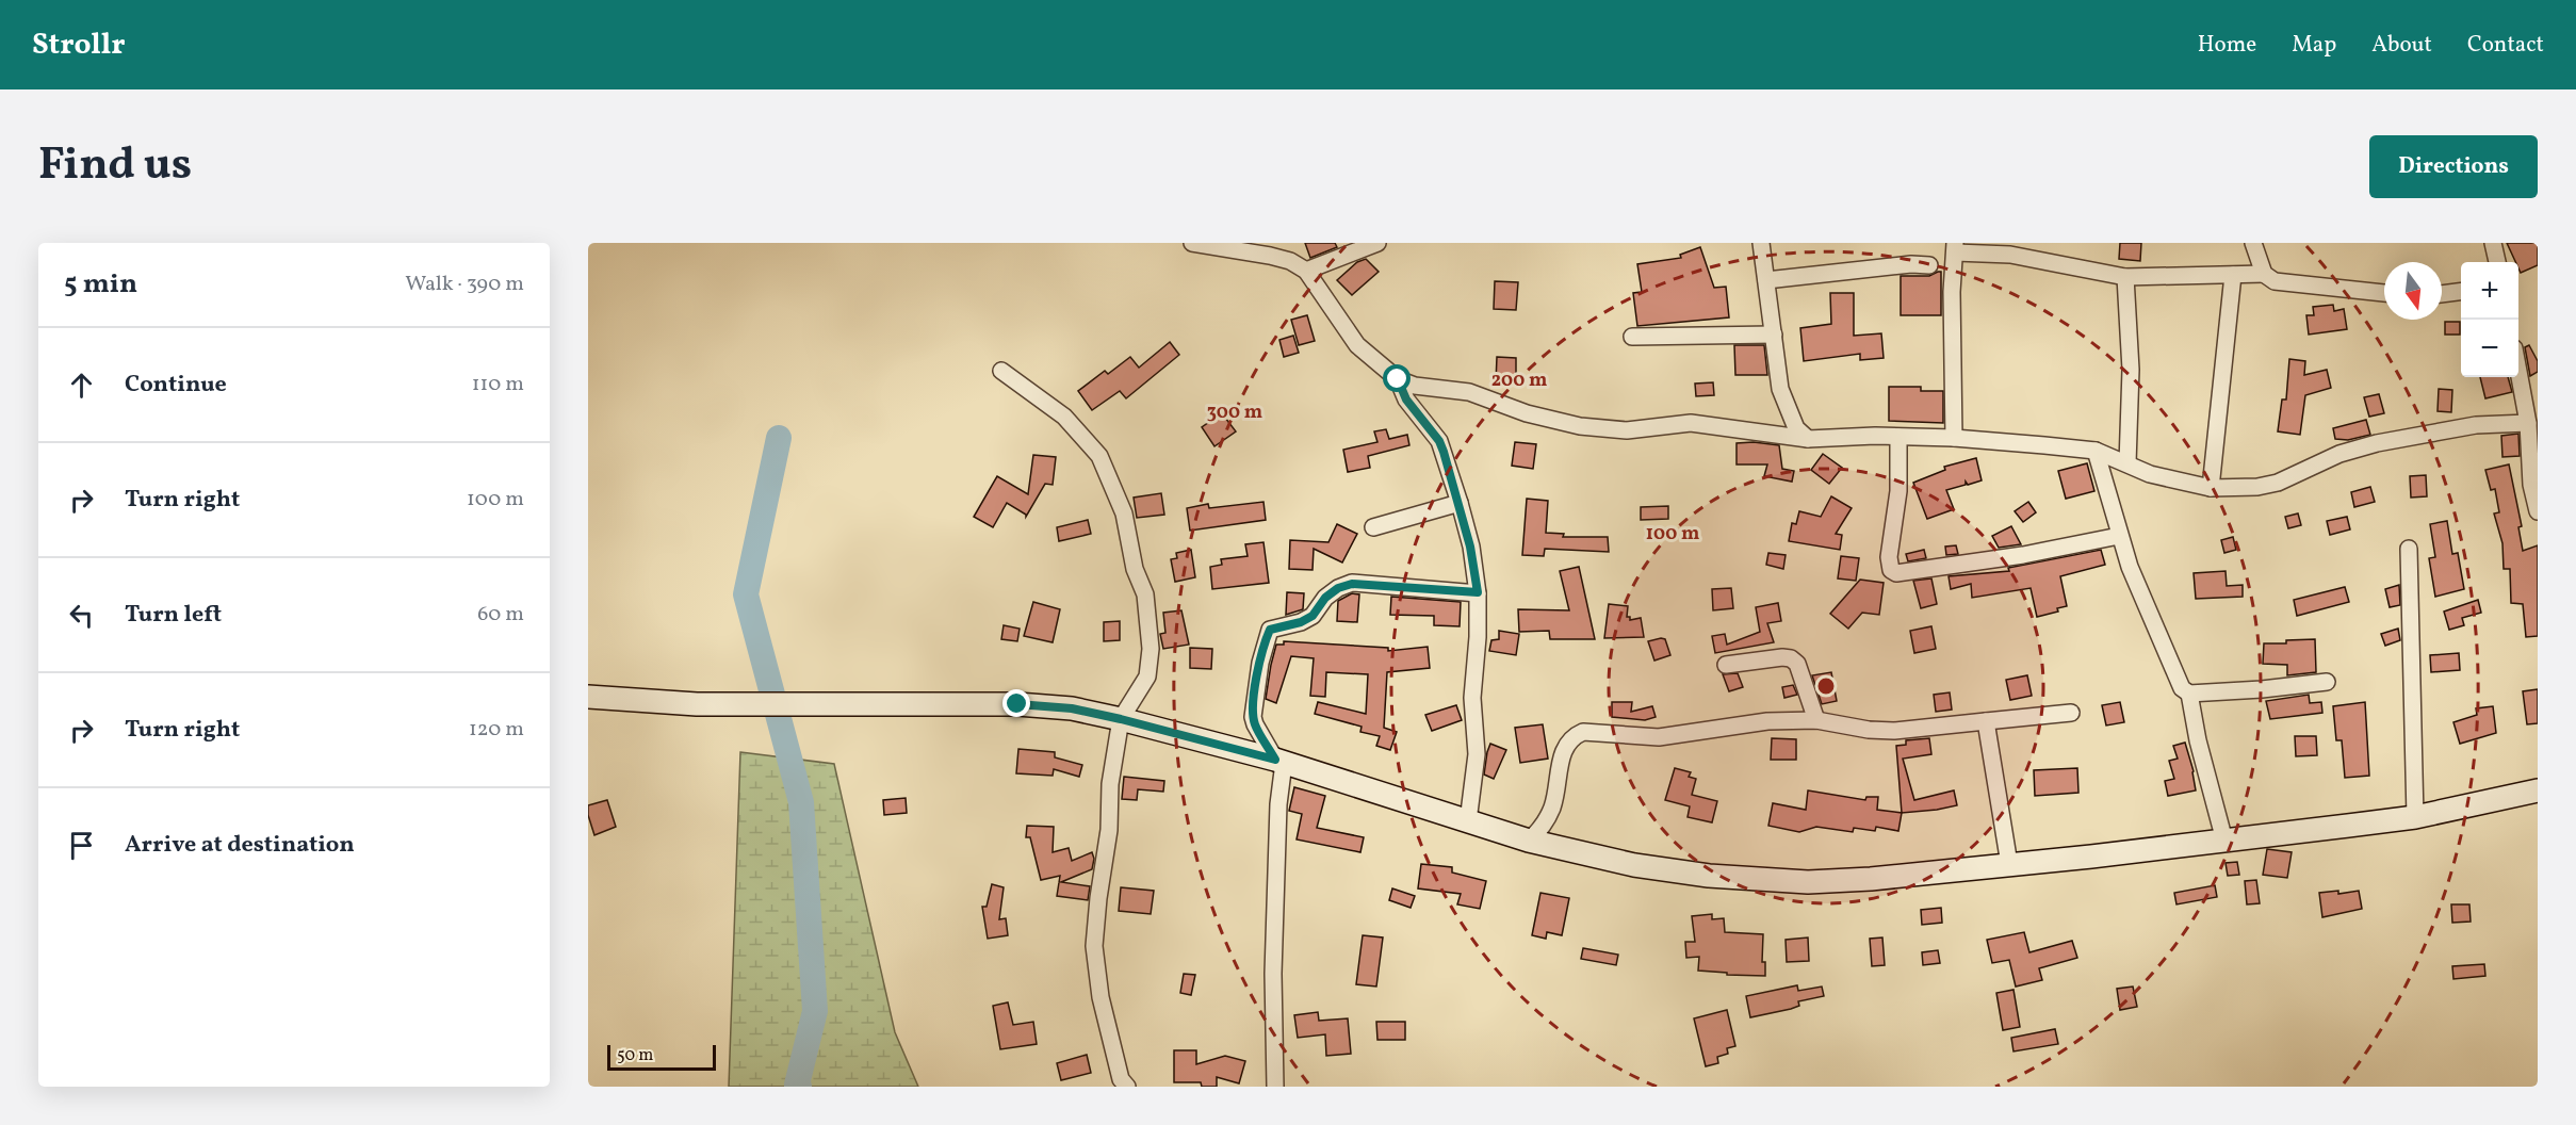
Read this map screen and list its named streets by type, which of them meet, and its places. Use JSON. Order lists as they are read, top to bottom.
{
  "scale_bar": "50 m",
  "north": "bottom",
  "page": {
    "header": "Strollr",
    "nav": [
      "Home",
      "Map",
      "About",
      "Contact"
    ],
    "title": "Find us",
    "buttons": "Directions",
    "heading": ["5 min", "Walk · 390 m"],
    "map_buttons": ["+", "−"],
    "list": [
      ["Continue", "110 m"],
      ["Turn right", "100 m"],
      ["Turn left", "60 m"],
      ["Turn right", "120 m"],
      "Arrive at destination"
    ],
    "scale": "50 m"
  },
  "rings": ["200 m", "300 m", "100 m"]
}
